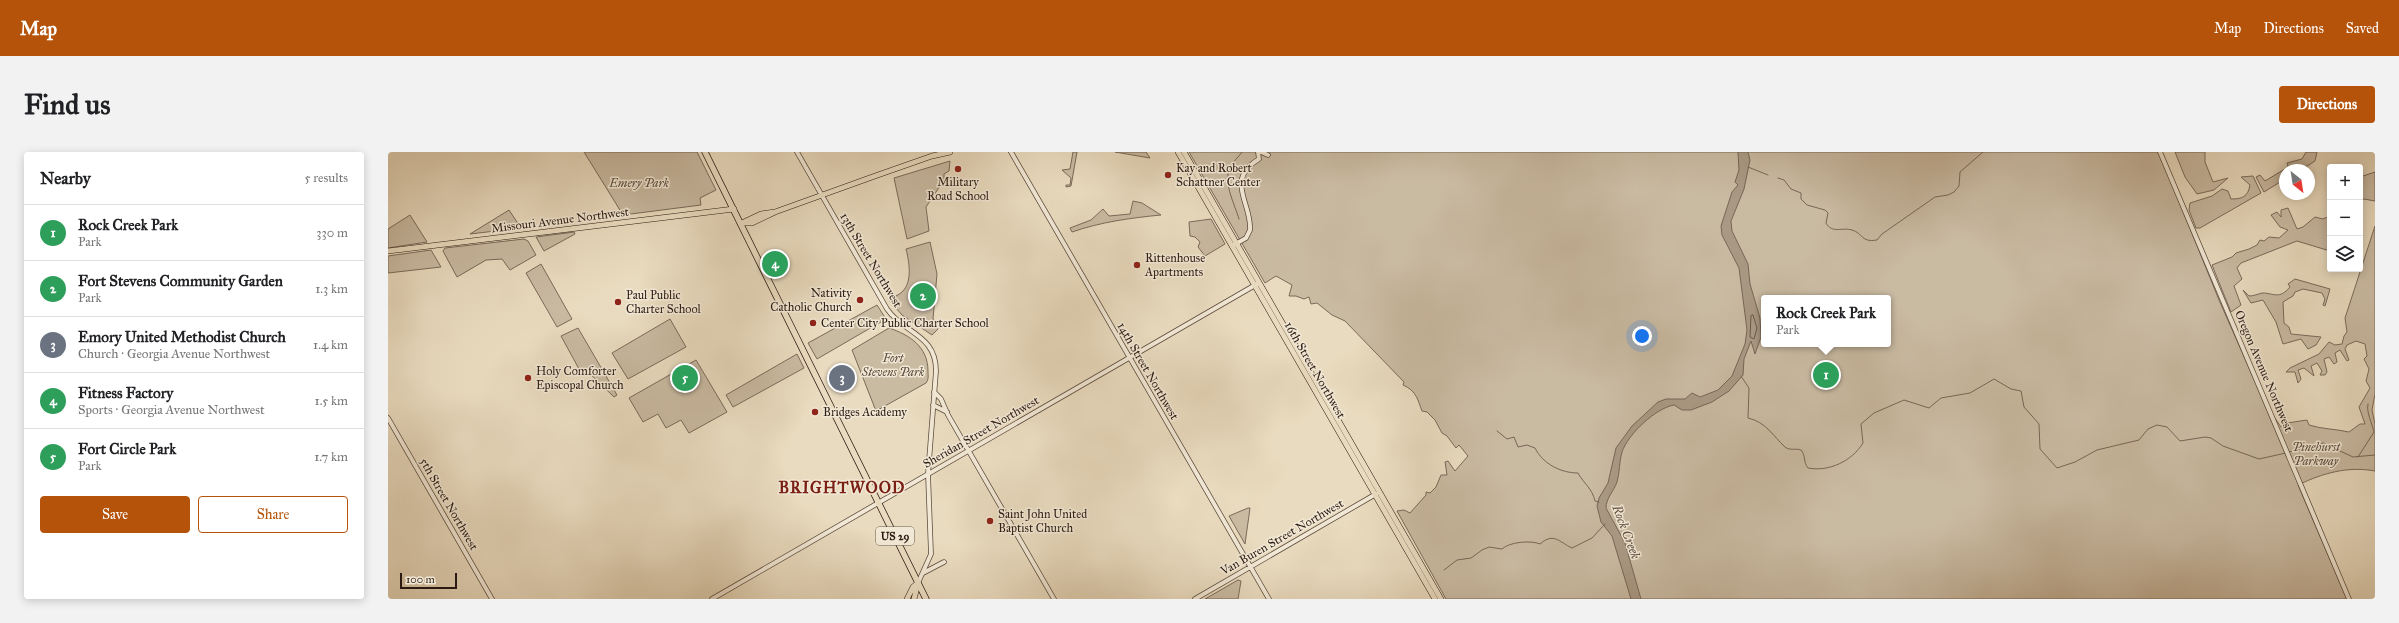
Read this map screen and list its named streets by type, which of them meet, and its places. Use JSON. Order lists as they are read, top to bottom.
{
  "streets": {
    "highway": ["US 29"],
    "main road": ["Missouri Avenue Northwest", "16th Street Northwest"],
    "street": [
      "13th Street Northwest",
      "14th Street Northwest",
      "Oregon Avenue Northwest",
      "Sheridan Street Northwest",
      "5th Street Northwest",
      "Van Buren Street Northwest"
    ]
  },
  "crossings": [
    ["Missouri Avenue Northwest", "US 29"],
    ["13th Street Northwest", "Sheridan Street Northwest"],
    ["13th Street Northwest", "US 29"],
    ["16th Street Northwest", "Sheridan Street Northwest"],
    ["16th Street Northwest", "Van Buren Street Northwest"],
    ["14th Street Northwest", "Sheridan Street Northwest"],
    ["14th Street Northwest", "Van Buren Street Northwest"],
    ["Sheridan Street Northwest", "US 29"]
  ],
  "districts": ["BRIGHTWOOD"],
  "water": ["Rock Creek"],
  "parks": ["Emery Park", "Fort Stevens Park", "Pinehurst Parkway"],
  "places": [
    "Military Road School",
    "Kay and Robert Schattner Center",
    "Rittenhouse Apartments",
    "Nativity Catholic Church",
    "Paul Public Charter School",
    "Center City Public Charter School",
    "Holy Comforter Episcopal Church",
    "Bridges Academy",
    "Saint John United Baptist Church"
  ],
  "scale_bar": "100 m",
  "north": "bottom right",
  "page": {
    "header": "Map",
    "nav": ["Map", "Directions", "Saved"],
    "buttons": [
      "Directions",
      ["Save", "Share"]
    ],
    "title": "Find us",
    "heading": ["Nearby", "5 results"],
    "map_buttons": ["+", "−"],
    "list": [
      {
        "mark": "1",
        "name": "Rock Creek Park",
        "note": "Park",
        "value": "330 m"
      },
      {
        "mark": "2",
        "name": "Fort Stevens Community Garden",
        "note": "Park",
        "value": "1.3 km"
      },
      {
        "mark": "3",
        "name": "Emory United Methodist Church",
        "note": "Church · Georgia Avenue Northwest",
        "value": "1.4 km"
      },
      {
        "mark": "4",
        "name": "Fitness Factory",
        "note": "Sports · Georgia Avenue Northwest",
        "value": "1.5 km"
      },
      {
        "mark": "5",
        "name": "Fort Circle Park",
        "note": "Park",
        "value": "1.7 km"
      }
    ],
    "pins": [
      "4",
      "2",
      "1",
      "3",
      "5"
    ],
    "popup": ["Rock Creek Park", "Park"],
    "scale": "100 m"
  }
}
